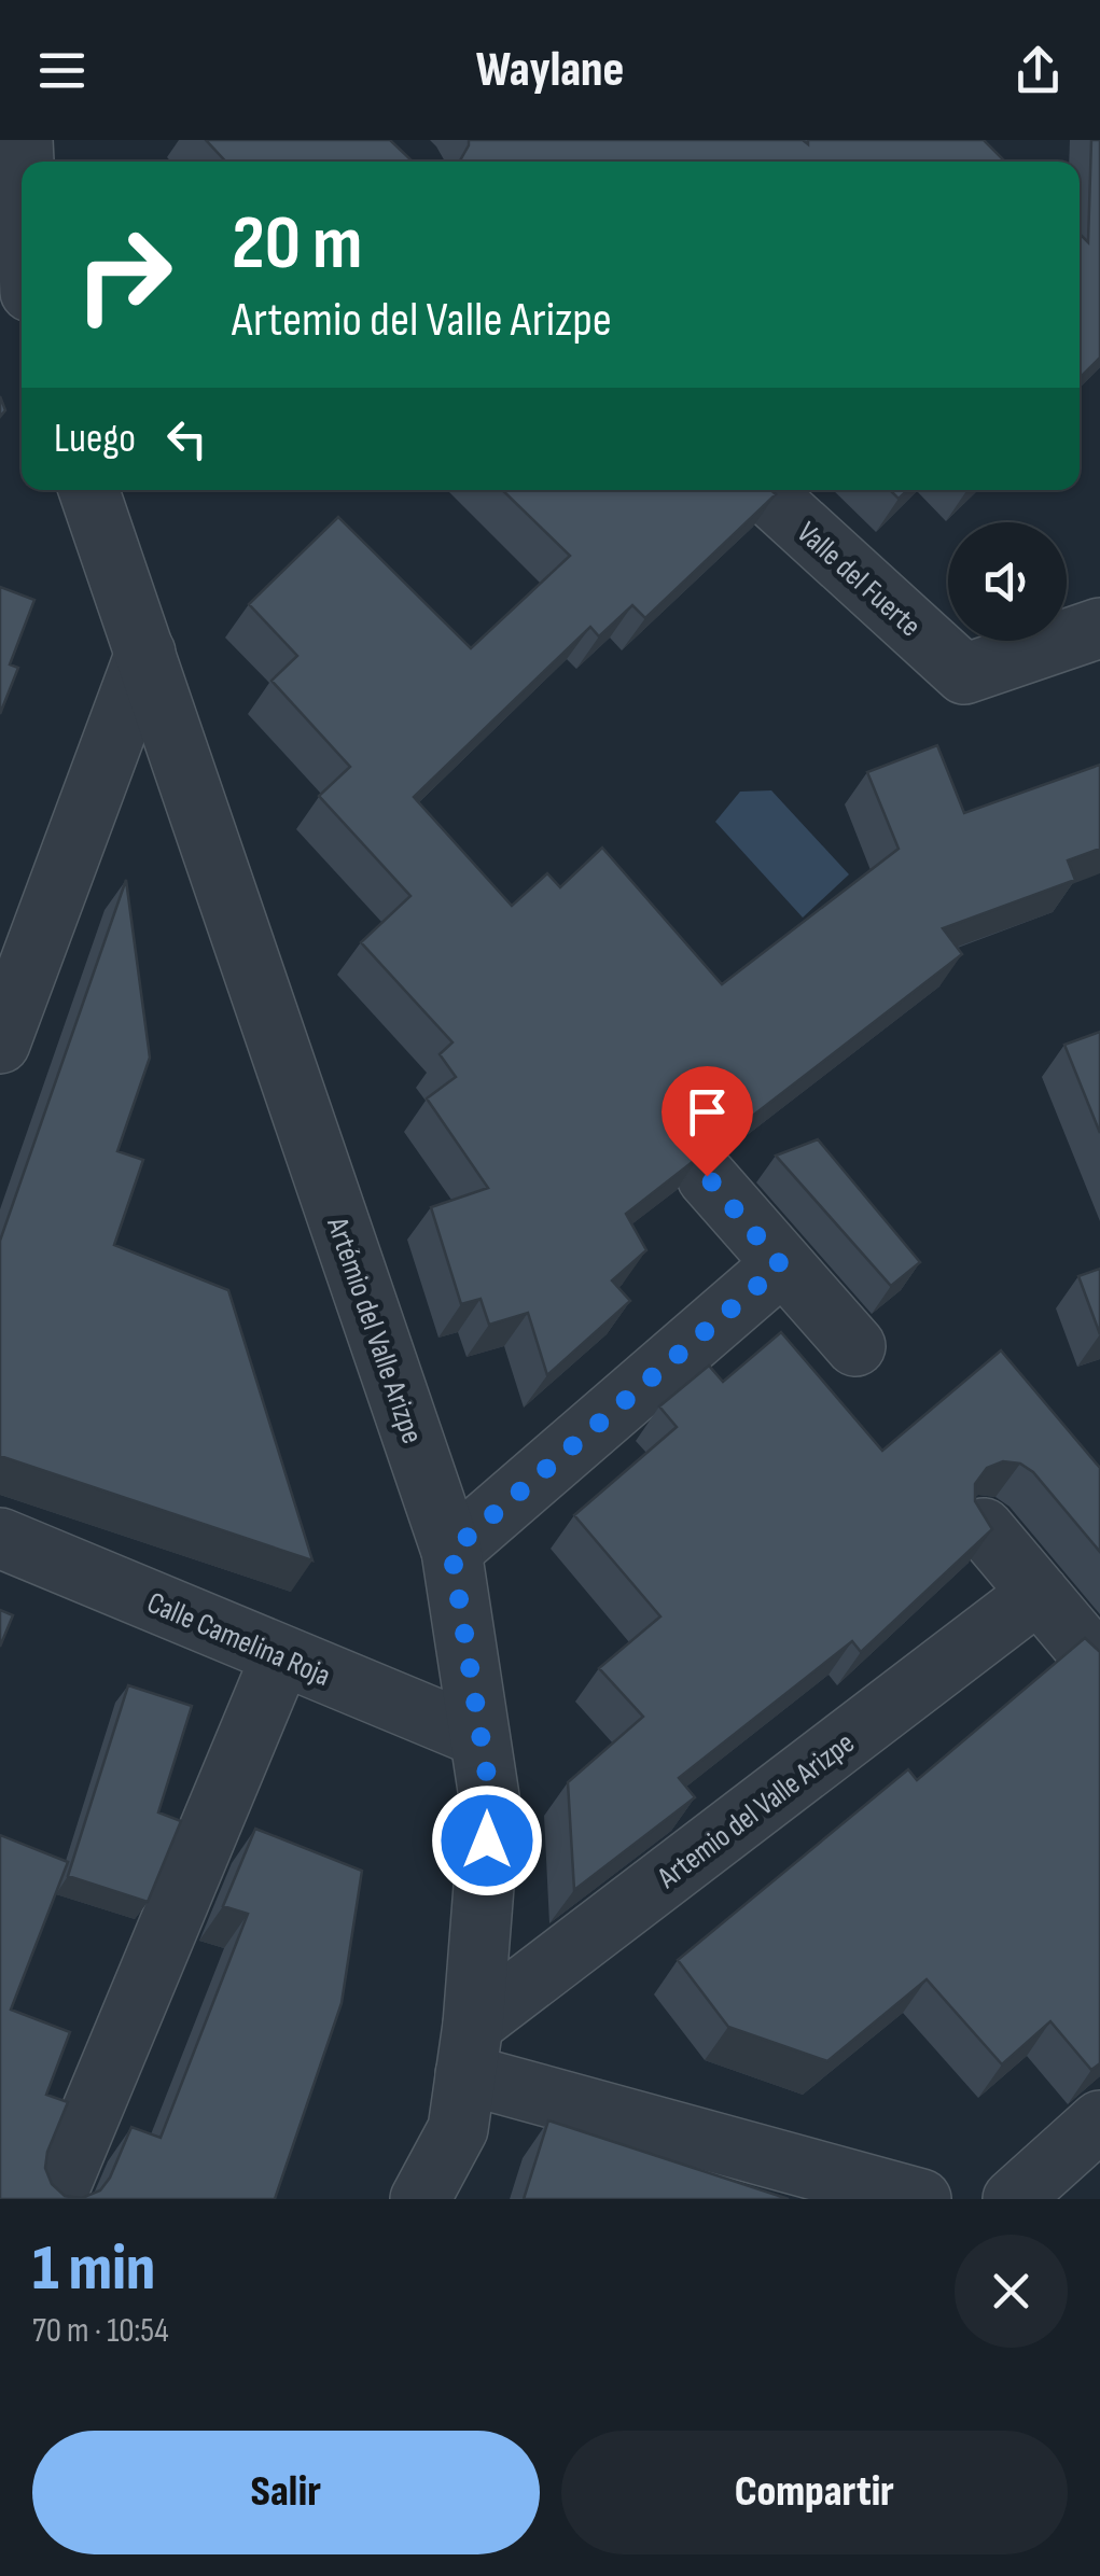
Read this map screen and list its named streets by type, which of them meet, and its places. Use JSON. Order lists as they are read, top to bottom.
{
  "streets": {
    "street": [
      "Valle del Fuerte",
      "Artémio del Valle Arizpe",
      "Calle Camelina Roja",
      "Artemio del Valle Arizpe"
    ]
  },
  "crossings": [
    ["Artémio del Valle Arizpe", "Calle Camelina Roja"],
    ["Artémio del Valle Arizpe", "Artemio del Valle Arizpe"]
  ],
  "page": {
    "header": "Waylane",
    "turn": ["20 m", "Artemio del Valle Arizpe"],
    "then": "Luego",
    "heading": ["1 min", "70 m · 10:54"],
    "buttons": ["Salir", "Compartir"]
  }
}
